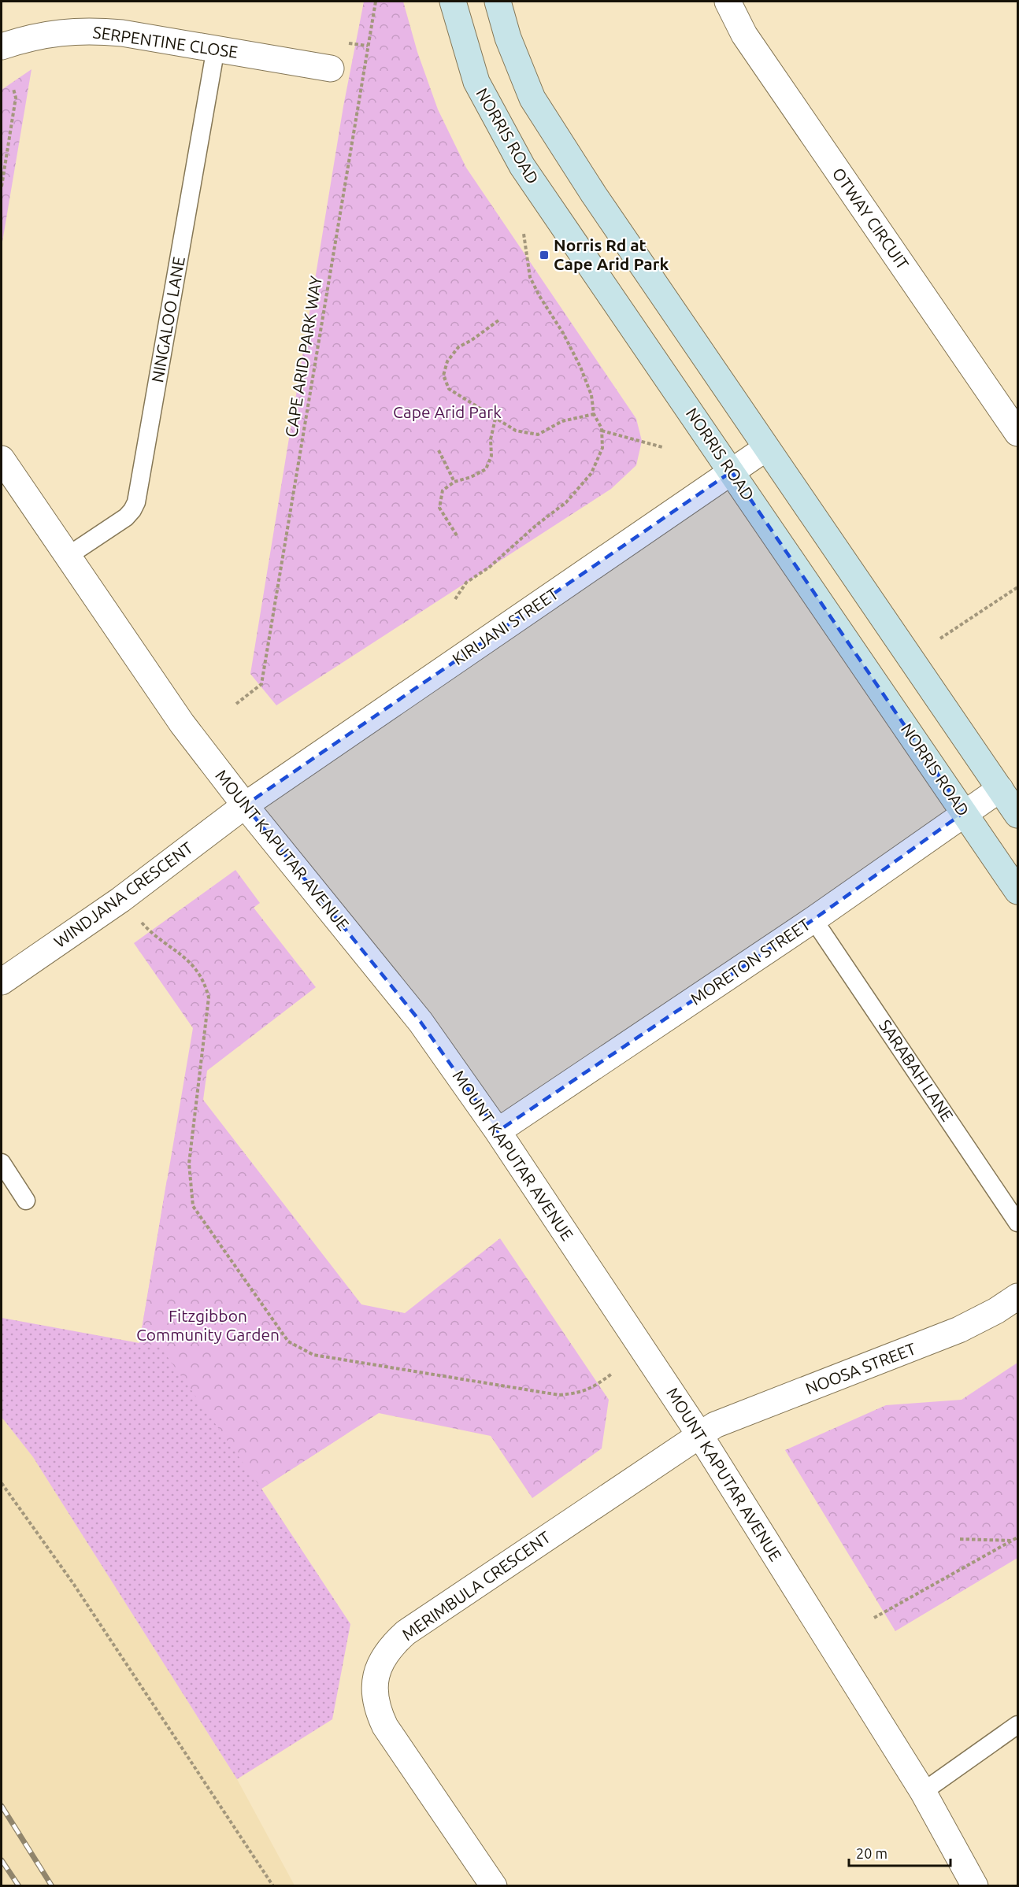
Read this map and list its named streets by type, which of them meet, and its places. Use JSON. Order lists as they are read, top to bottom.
{
  "streets": {
    "main road": ["NORRIS ROAD"],
    "street": [
      "SERPENTINE CLOSE",
      "OTWAY CIRCUIT",
      "KIRIJANI STREET",
      "MOUNT KAPUTAR AVENUE",
      "WINDJANA CRESCENT",
      "MORETON STREET",
      "NOOSA STREET",
      "MERIMBULA CRESCENT"
    ],
    "lane": ["NINGALOO LANE", "SARABAH LANE"],
    "path": ["CAPE ARID PARK WAY"]
  },
  "crossings": [
    ["SERPENTINE CLOSE", "NINGALOO LANE"],
    ["NORRIS ROAD", "KIRIJANI STREET"],
    ["NORRIS ROAD", "MORETON STREET"],
    ["NINGALOO LANE", "MOUNT KAPUTAR AVENUE"],
    ["KIRIJANI STREET", "MOUNT KAPUTAR AVENUE"],
    ["KIRIJANI STREET", "WINDJANA CRESCENT"],
    ["MOUNT KAPUTAR AVENUE", "WINDJANA CRESCENT"],
    ["MOUNT KAPUTAR AVENUE", "MORETON STREET"],
    ["MOUNT KAPUTAR AVENUE", "NOOSA STREET"],
    ["MOUNT KAPUTAR AVENUE", "MERIMBULA CRESCENT"],
    ["MORETON STREET", "SARABAH LANE"],
    ["NOOSA STREET", "MERIMBULA CRESCENT"]
  ],
  "parks": ["Cape Arid Park", "Fitzgibbon Community Garden"],
  "places": {
    "transit": ["Norris Rd at Cape Arid Park"]
  },
  "scale_bar": "20 m"
}
